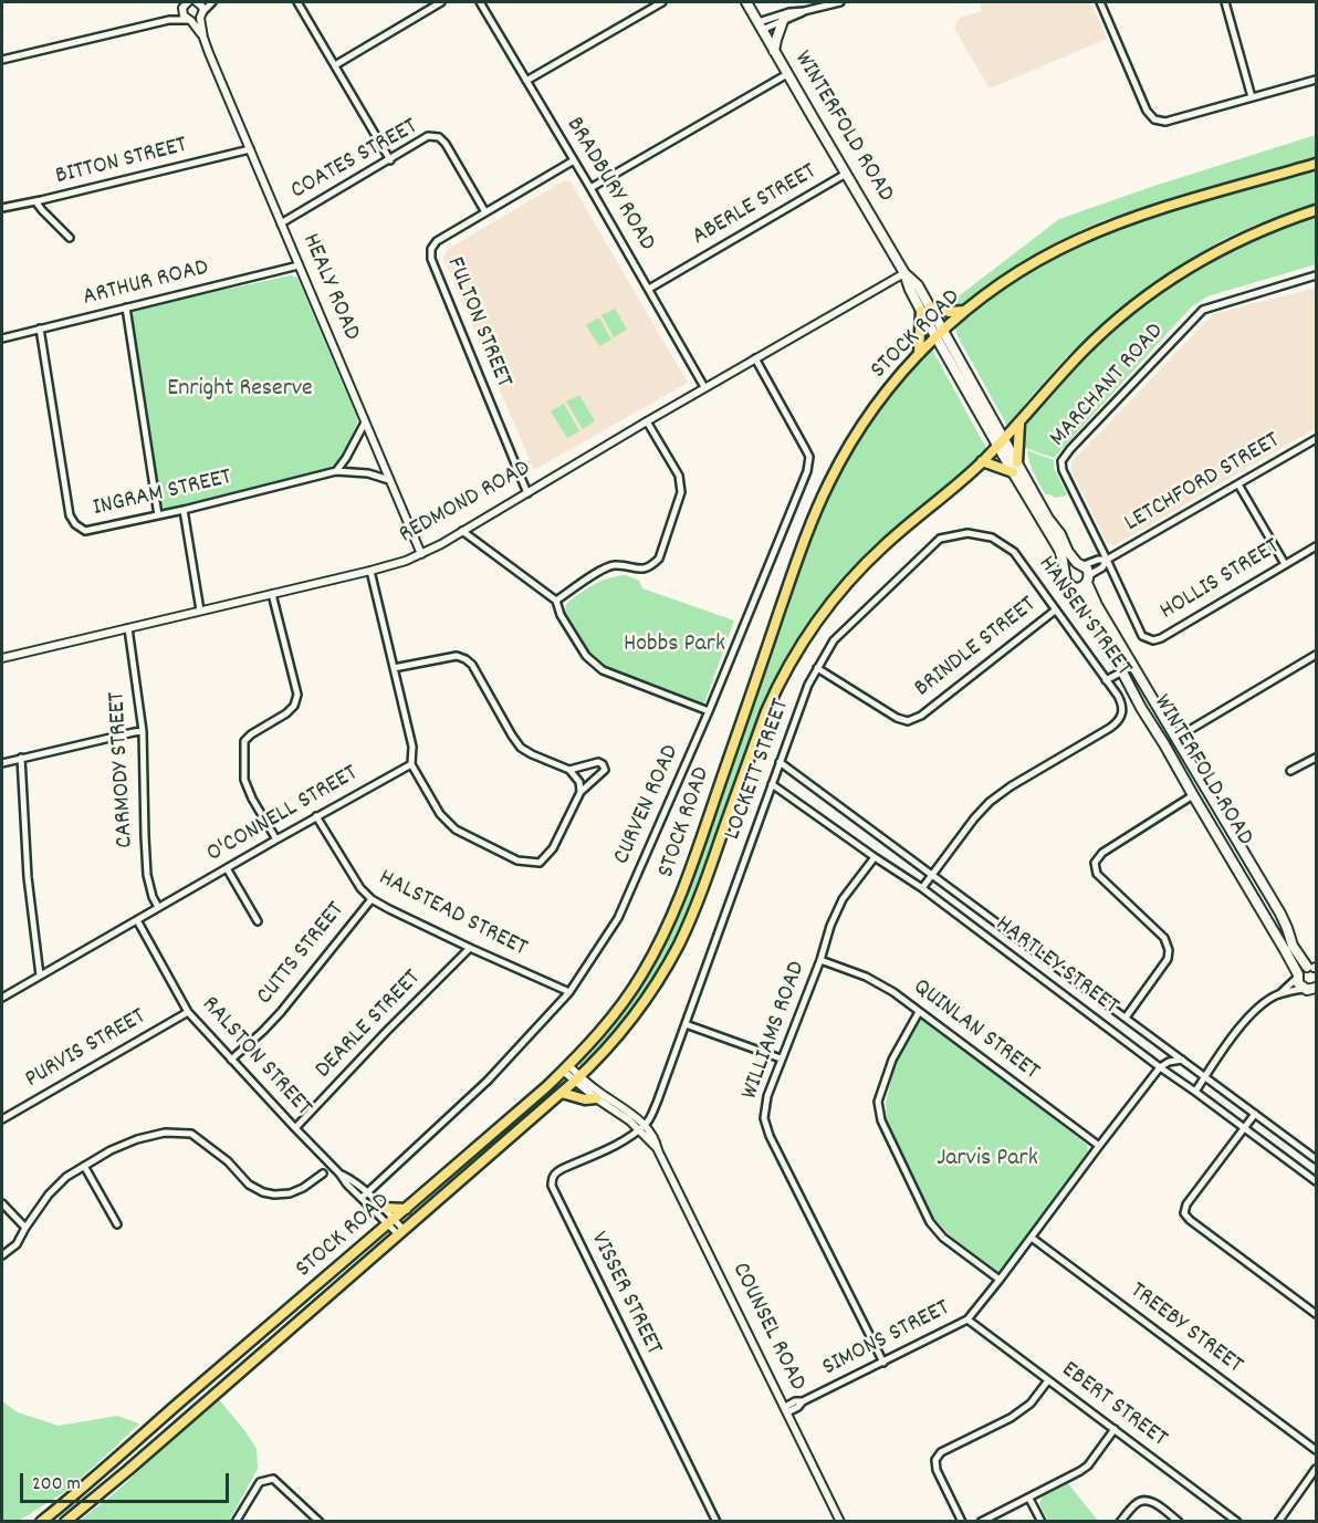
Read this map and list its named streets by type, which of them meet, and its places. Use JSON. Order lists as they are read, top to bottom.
{
  "streets": {
    "highway": ["STOCK ROAD"],
    "main road": ["WINTERFOLD ROAD"],
    "street": [
      "COATES STREET",
      "BITTON STREET",
      "BRADBURY ROAD",
      "ABERLE STREET",
      "ARTHUR ROAD",
      "HEALY ROAD",
      "FULTON STREET",
      "MARCHANT ROAD",
      "LETCHFORD STREET",
      "INGRAM STREET",
      "REDMOND ROAD",
      "HOLLIS STREET",
      "HANSEN STREET",
      "BRINDLE STREET",
      "CARMODY STREET",
      "LOCKETT STREET",
      "CURVEN ROAD",
      "O'CONNELL STREET",
      "HALSTEAD STREET",
      "CUTTS STREET",
      "HARTLEY STREET",
      "DEARLE STREET",
      "WILLIAMS ROAD",
      "QUINLAN STREET",
      "PURVIS STREET",
      "RALSTON STREET",
      "VISSER STREET",
      "COUNSEL ROAD",
      "TREEBY STREET",
      "SIMONS STREET",
      "EBERT STREET"
    ]
  },
  "crossings": [
    ["WINTERFOLD ROAD", "ABERLE STREET"],
    ["WINTERFOLD ROAD", "STOCK ROAD"],
    ["WINTERFOLD ROAD", "LETCHFORD STREET"],
    ["WINTERFOLD ROAD", "REDMOND ROAD"],
    ["COATES STREET", "HEALY ROAD"],
    ["COATES STREET", "FULTON STREET"],
    ["BITTON STREET", "HEALY ROAD"],
    ["BRADBURY ROAD", "ABERLE STREET"],
    ["BRADBURY ROAD", "FULTON STREET"],
    ["BRADBURY ROAD", "REDMOND ROAD"],
    ["ARTHUR ROAD", "HEALY ROAD"],
    ["ARTHUR ROAD", "INGRAM STREET"],
    ["HEALY ROAD", "INGRAM STREET"],
    ["HEALY ROAD", "REDMOND ROAD"],
    ["FULTON STREET", "REDMOND ROAD"],
    ["STOCK ROAD", "RALSTON STREET"],
    ["STOCK ROAD", "COUNSEL ROAD"],
    ["MARCHANT ROAD", "LETCHFORD STREET"],
    ["MARCHANT ROAD", "HOLLIS STREET"],
    ["REDMOND ROAD", "CARMODY STREET"],
    ["REDMOND ROAD", "CURVEN ROAD"],
    ["HANSEN STREET", "BRINDLE STREET"],
    ["HANSEN STREET", "LOCKETT STREET"],
    ["HANSEN STREET", "HARTLEY STREET"],
    ["BRINDLE STREET", "LOCKETT STREET"],
    ["CARMODY STREET", "O'CONNELL STREET"],
    ["LOCKETT STREET", "HARTLEY STREET"],
    ["LOCKETT STREET", "VISSER STREET"],
    ["LOCKETT STREET", "COUNSEL ROAD"],
    ["CURVEN ROAD", "HALSTEAD STREET"],
    ["CURVEN ROAD", "RALSTON STREET"],
    ["O'CONNELL STREET", "HALSTEAD STREET"],
    ["O'CONNELL STREET", "RALSTON STREET"],
    ["HALSTEAD STREET", "CUTTS STREET"],
    ["HALSTEAD STREET", "DEARLE STREET"],
    ["CUTTS STREET", "RALSTON STREET"],
    ["HARTLEY STREET", "WILLIAMS ROAD"],
    ["HARTLEY STREET", "SIMONS STREET"],
    ["DEARLE STREET", "RALSTON STREET"],
    ["WILLIAMS ROAD", "QUINLAN STREET"],
    ["WILLIAMS ROAD", "SIMONS STREET"],
    ["QUINLAN STREET", "SIMONS STREET"],
    ["PURVIS STREET", "RALSTON STREET"],
    ["VISSER STREET", "COUNSEL ROAD"],
    ["COUNSEL ROAD", "SIMONS STREET"],
    ["TREEBY STREET", "SIMONS STREET"],
    ["SIMONS STREET", "EBERT STREET"]
  ],
  "parks": ["Enright Reserve", "Hobbs Park", "Jarvis Park"],
  "scale_bar": "200 m"
}
